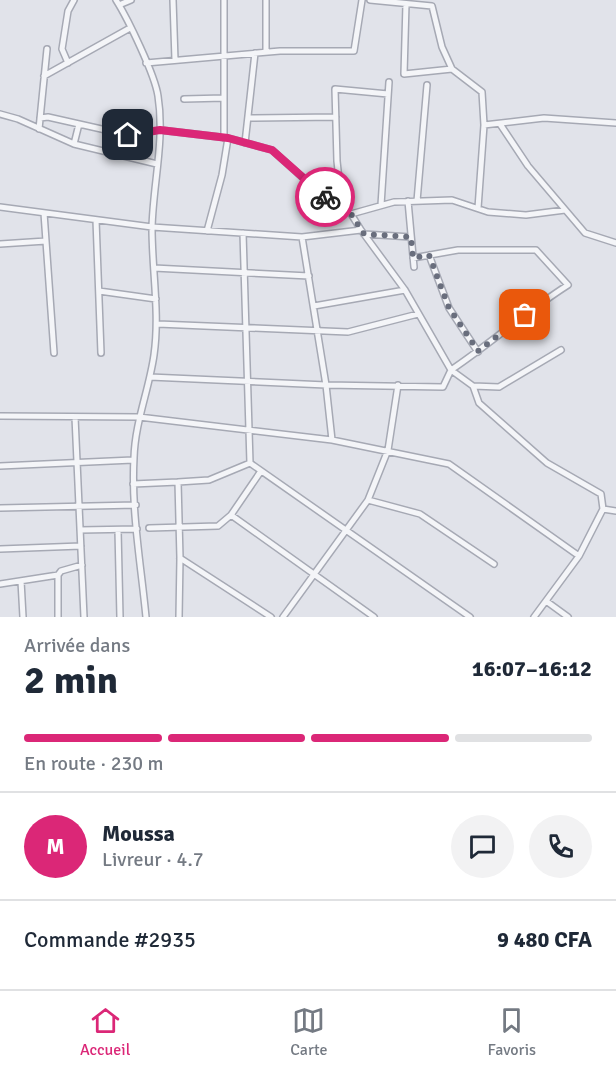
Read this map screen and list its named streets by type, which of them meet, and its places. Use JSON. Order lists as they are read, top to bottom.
{
  "page": {
    "heading": ["2 min", "Arrivée dans", "16:07–16:12"],
    "panel": [
      "Moussa",
      "Livreur · 4.7",
      "Commande #2935",
      "9 480 CFA"
    ],
    "bar": "En route · 230 m",
    "round": "M",
    "tabs": ["Accueil", "Carte", "Favoris"]
  }
}
